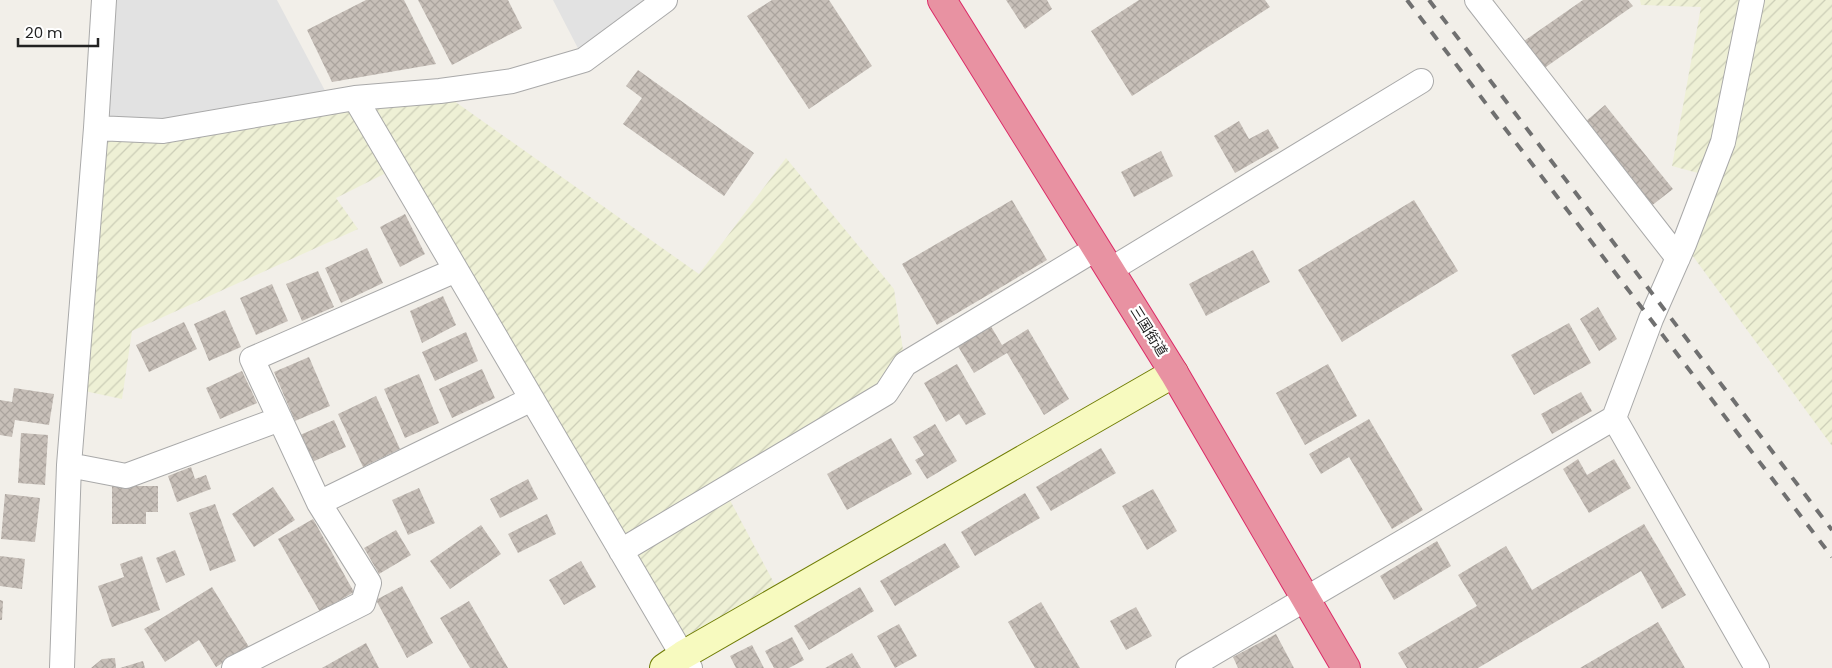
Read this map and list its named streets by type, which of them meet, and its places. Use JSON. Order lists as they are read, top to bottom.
{
  "streets": {
    "highway": ["三国街道"]
  },
  "scale_bar": "20 m"
}
